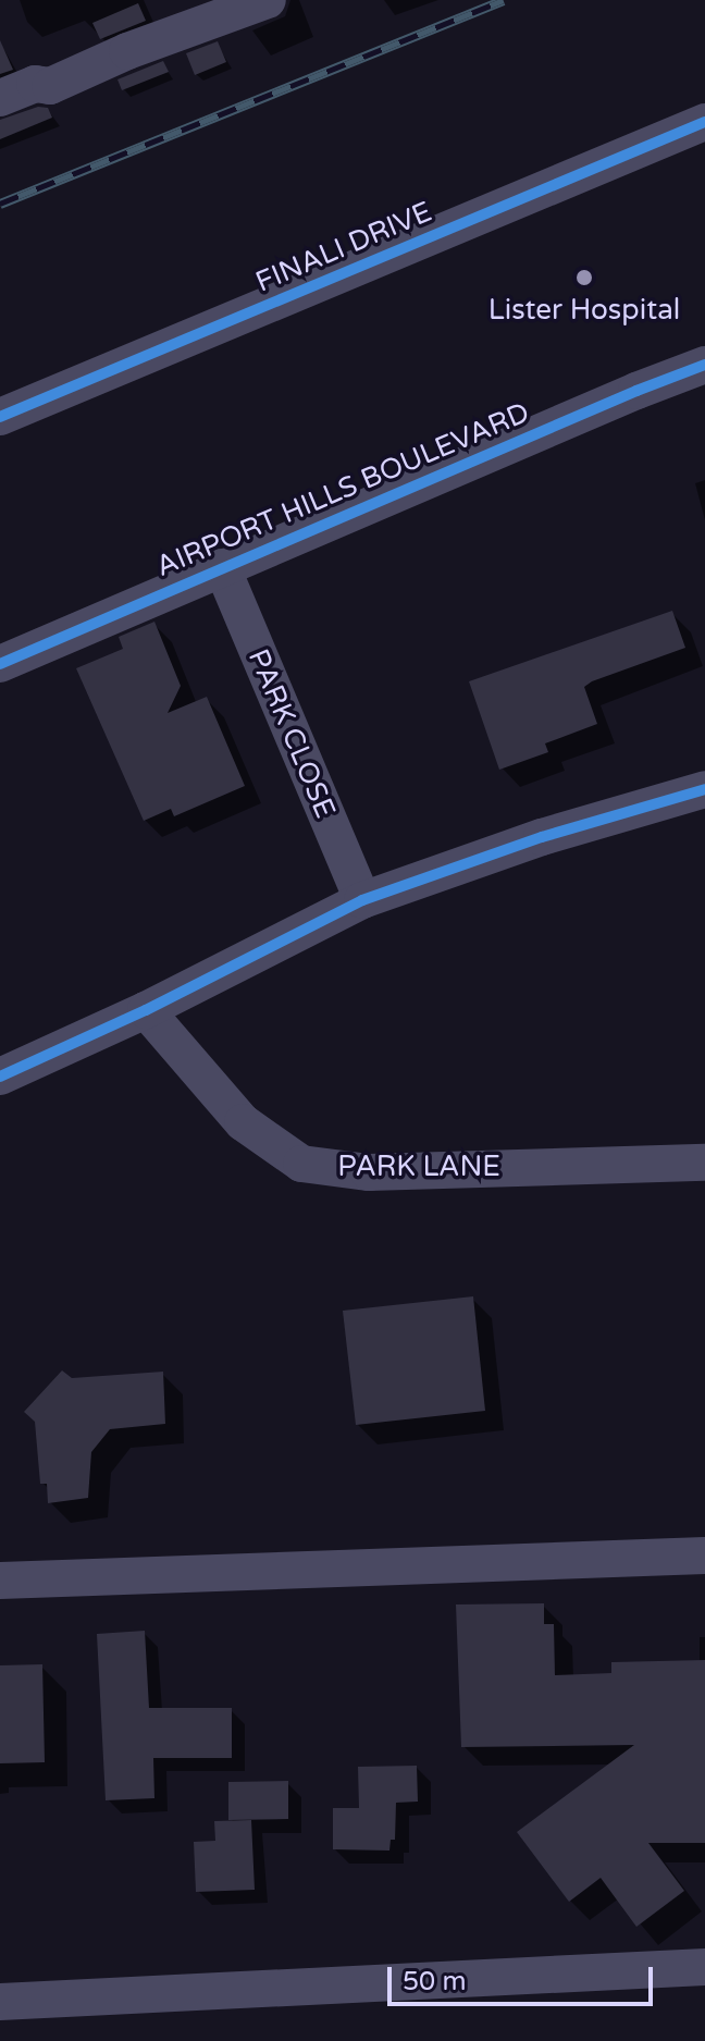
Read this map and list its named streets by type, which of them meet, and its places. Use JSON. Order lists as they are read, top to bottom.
{
  "streets": {
    "street": [
      "FINALI DRIVE",
      "AIRPORT HILLS BOULEVARD",
      "PARK CLOSE",
      "PARK LANE"
    ]
  },
  "crossings": [
    ["AIRPORT HILLS BOULEVARD", "PARK CLOSE"]
  ],
  "places": ["Lister Hospital"],
  "scale_bar": "50 m"
}
